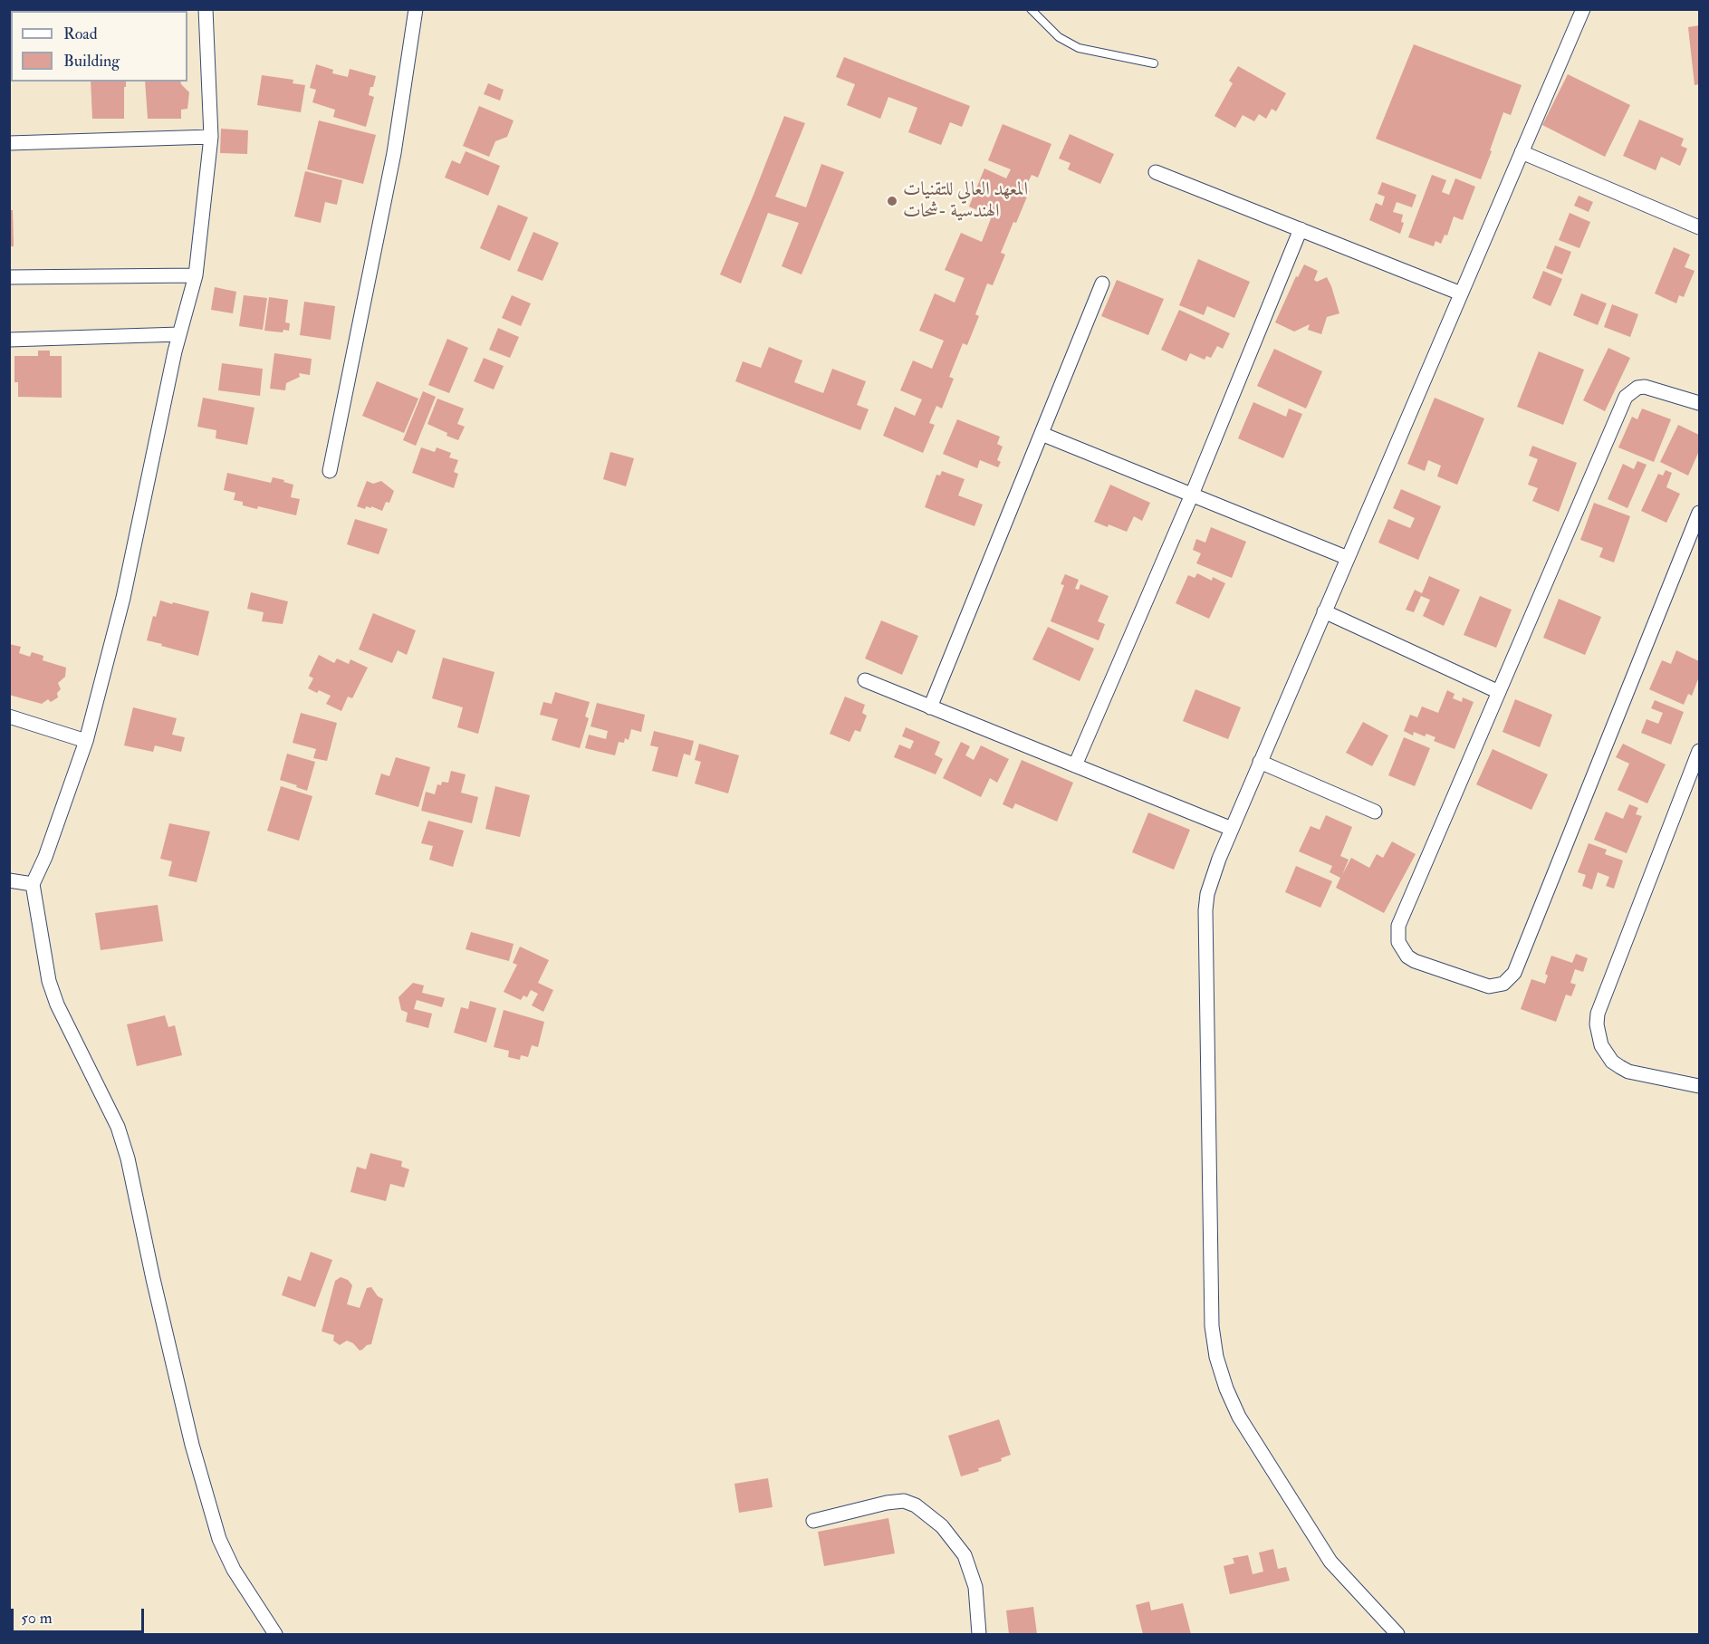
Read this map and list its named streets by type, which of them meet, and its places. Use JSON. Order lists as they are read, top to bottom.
{
  "places": ["المعهد العالي للتقنيات الهندسية -شحات"],
  "legend": ["Road", "Building"],
  "scale_bar": "50 m"
}
